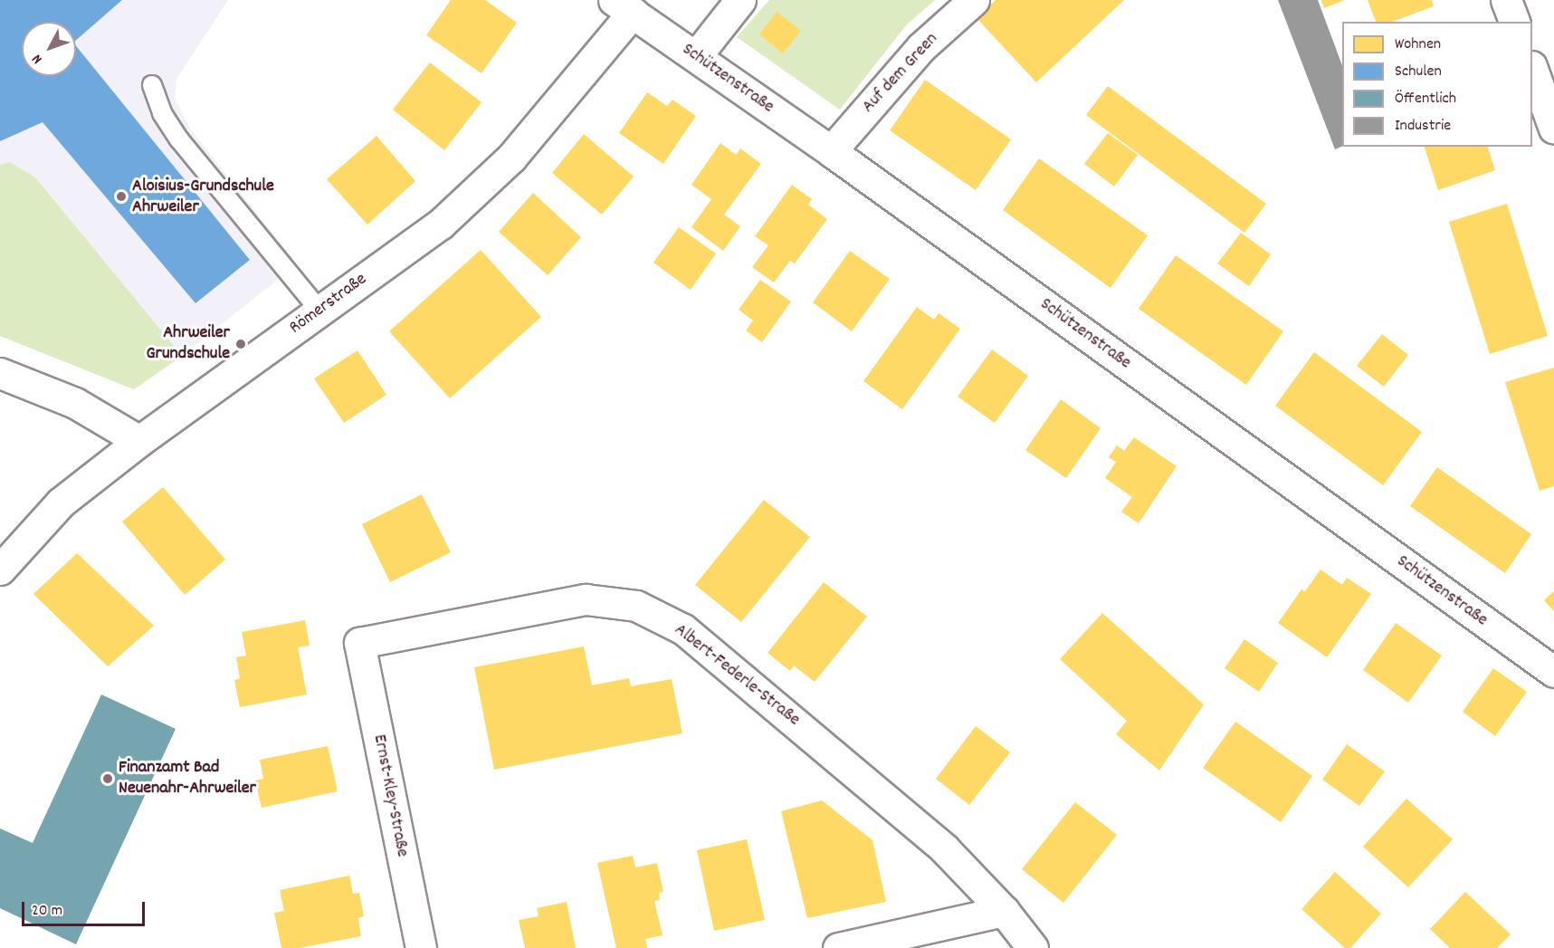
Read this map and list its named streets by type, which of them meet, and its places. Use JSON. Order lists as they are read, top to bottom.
{
  "streets": {
    "street": [
      "Auf dem Green",
      "Schützenstraße",
      "Römerstraße",
      "Albert-Federle-Straße",
      "Ernst-Kley-Straße"
    ]
  },
  "crossings": [
    ["Auf dem Green", "Schützenstraße"],
    ["Schützenstraße", "Römerstraße"],
    ["Albert-Federle-Straße", "Ernst-Kley-Straße"]
  ],
  "places": ["Aloisius-Grundschule Ahrweiler", "Ahrweiler Grundschule", "Finanzamt Bad Neuenahr-Ahrweiler"],
  "legend": [
    "Wohnen",
    "Schulen",
    "Öffentlich",
    "Industrie"
  ],
  "scale_bar": "20 m",
  "north": "bottom left"
}
